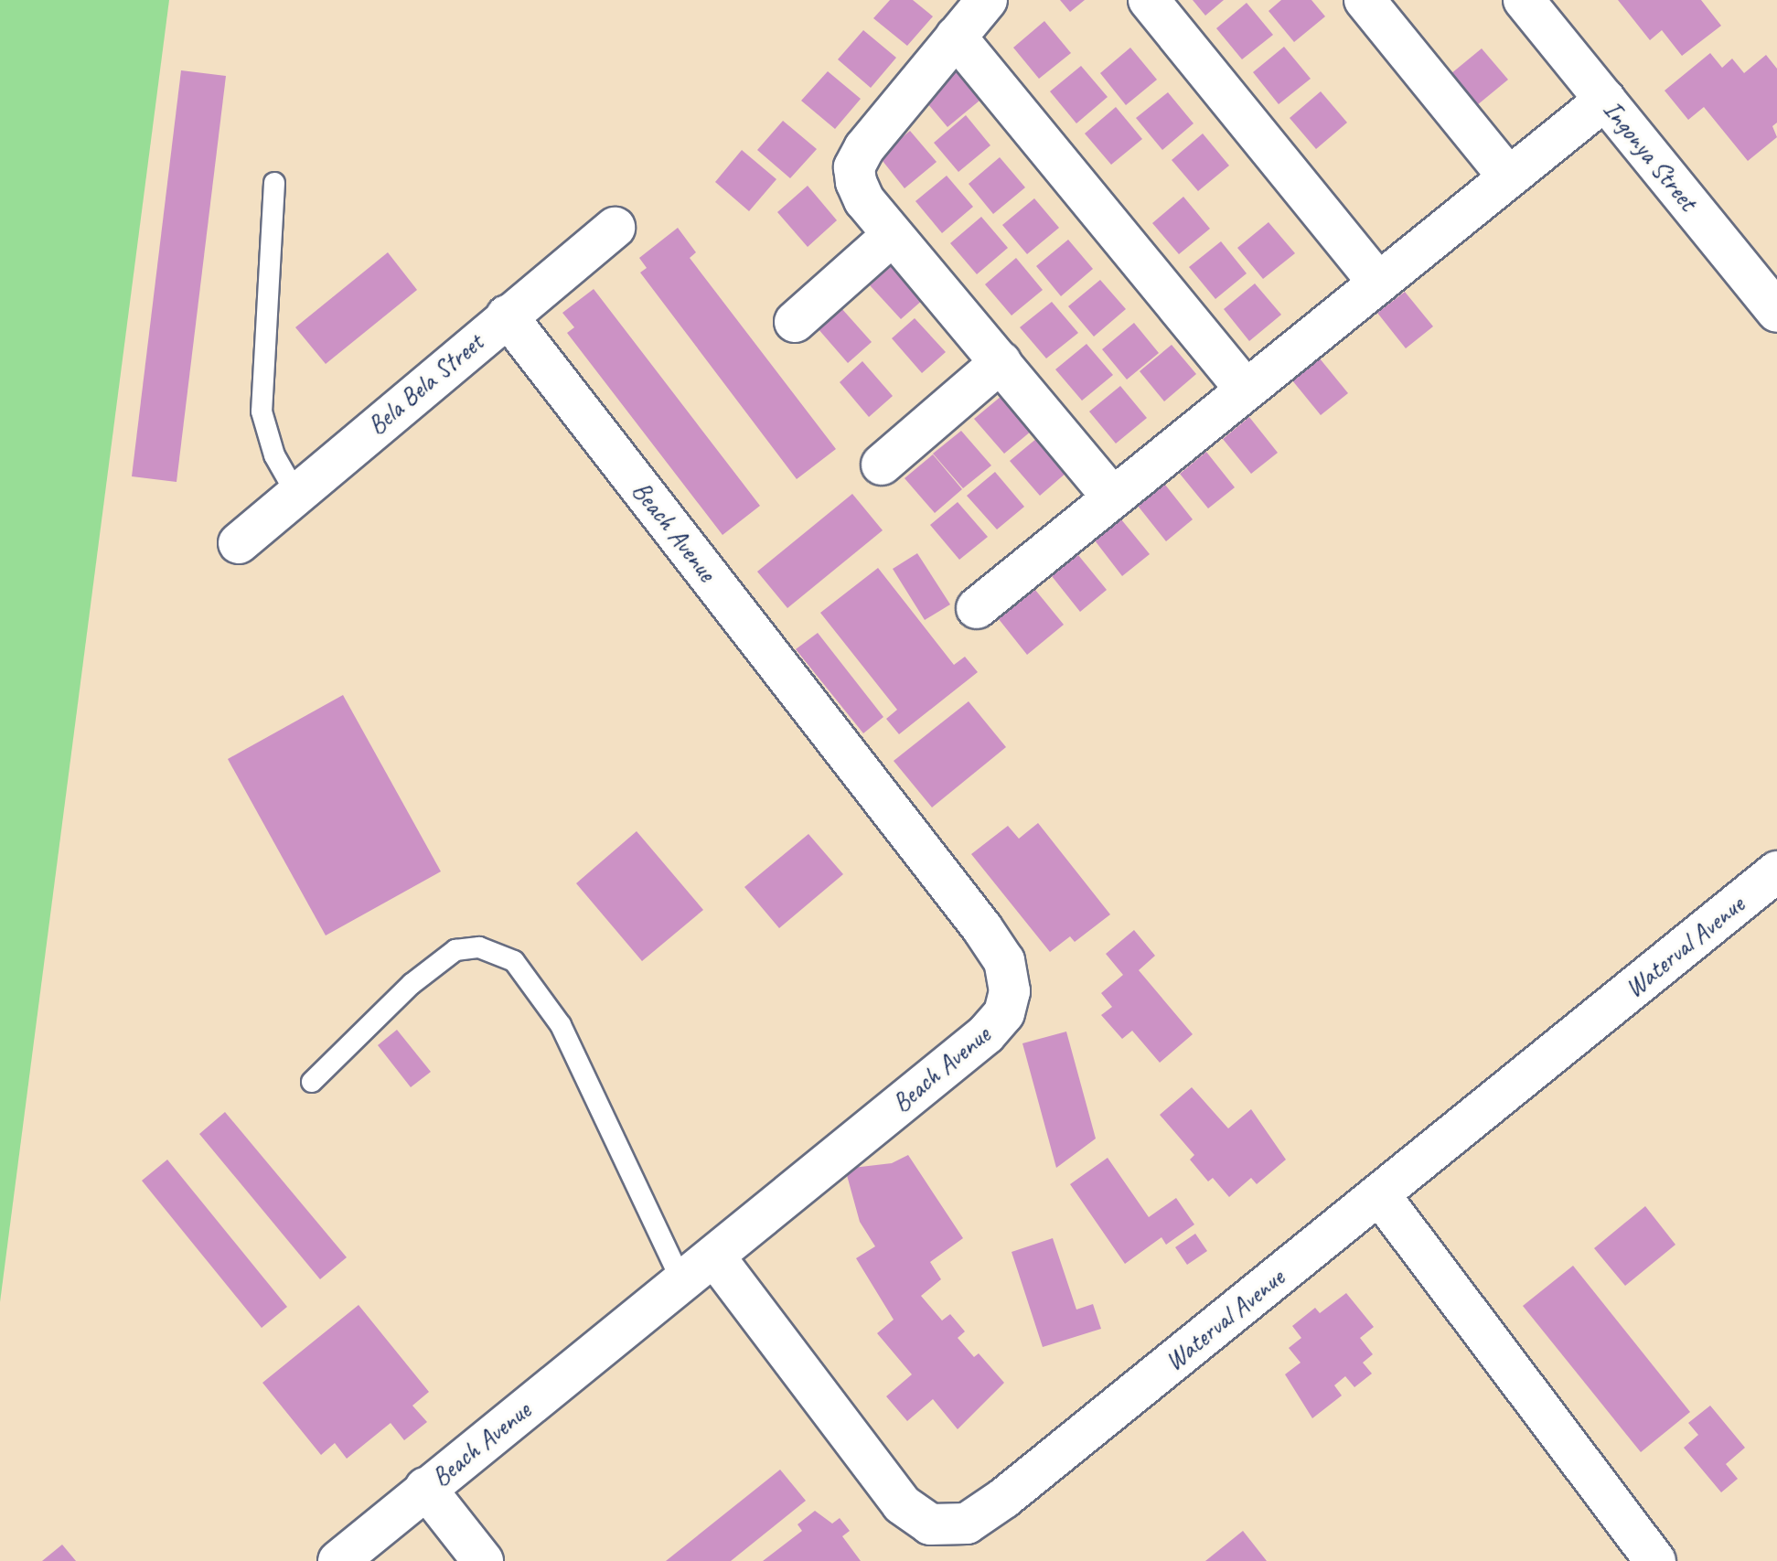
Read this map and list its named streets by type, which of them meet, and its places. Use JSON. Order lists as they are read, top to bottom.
{
  "streets": {
    "street": [
      "Ingonya Street",
      "Bela Bela Street",
      "Beach Avenue",
      "Waterval Avenue"
    ]
  },
  "crossings": [
    ["Bela Bela Street", "Beach Avenue"],
    ["Beach Avenue", "Waterval Avenue"]
  ]
}
